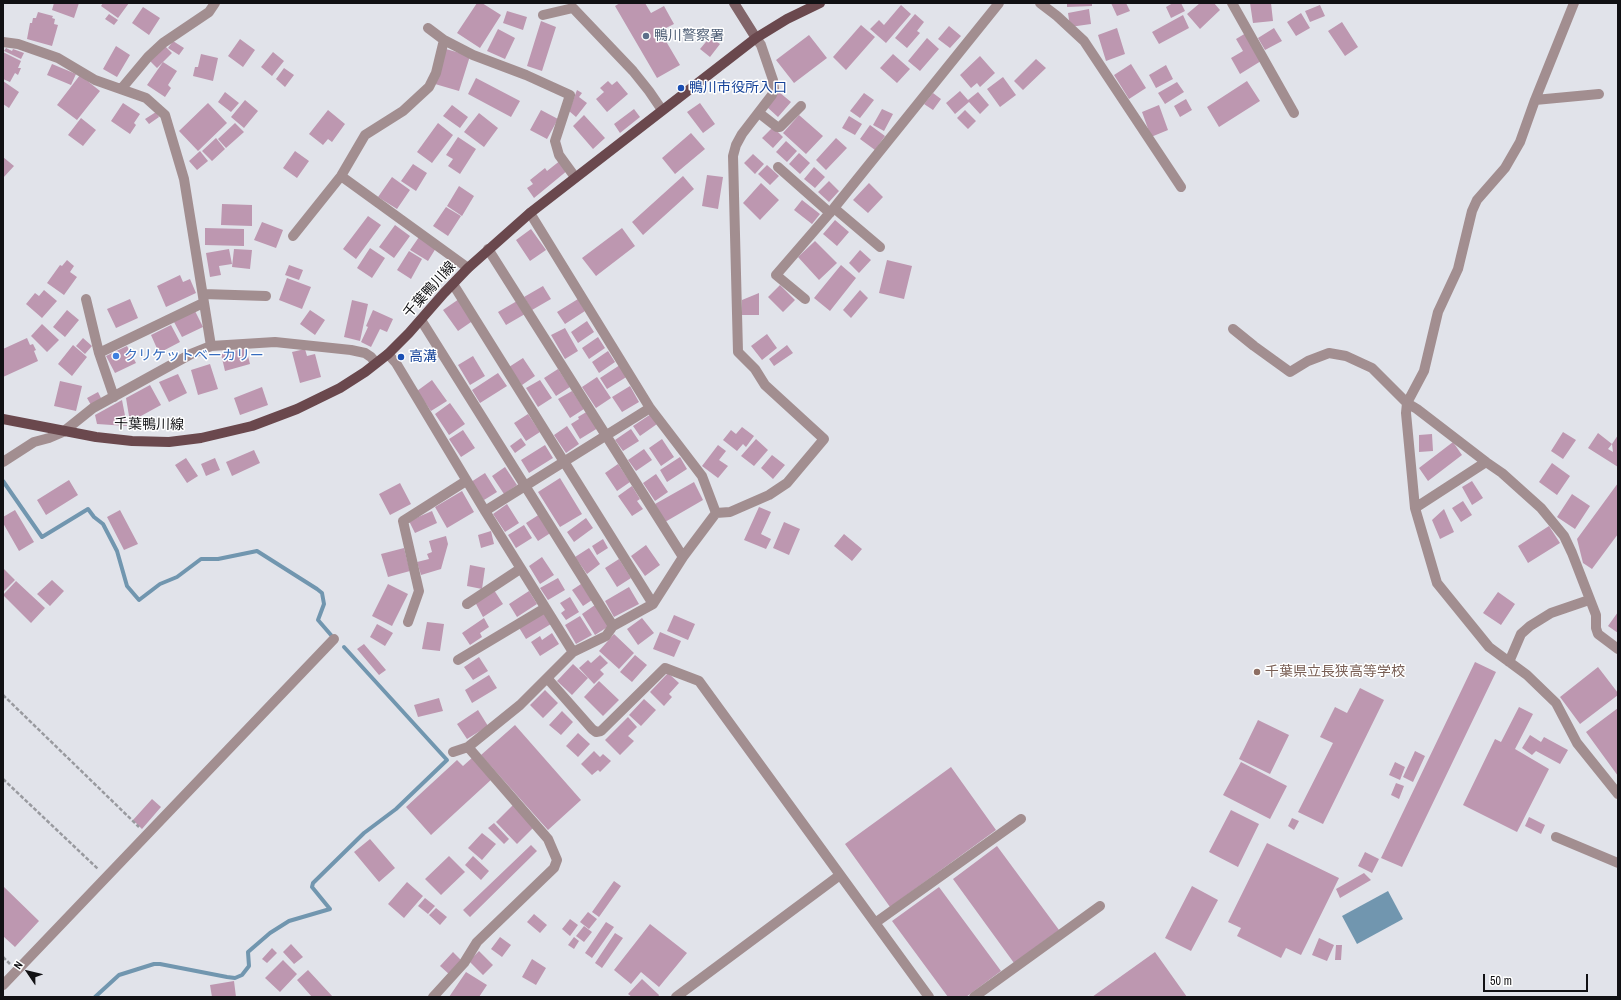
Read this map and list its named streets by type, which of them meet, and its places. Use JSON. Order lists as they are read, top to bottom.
{
  "streets": {
    "main road": ["千葉鴨川線"]
  },
  "places": [
    "鴨川警察署",
    "鴨川市役所入口",
    "クリケットベーカリー",
    "高溝",
    "千葉県立長狭高等学校"
  ],
  "scale_bar": "50 m",
  "north": "top left"
}
